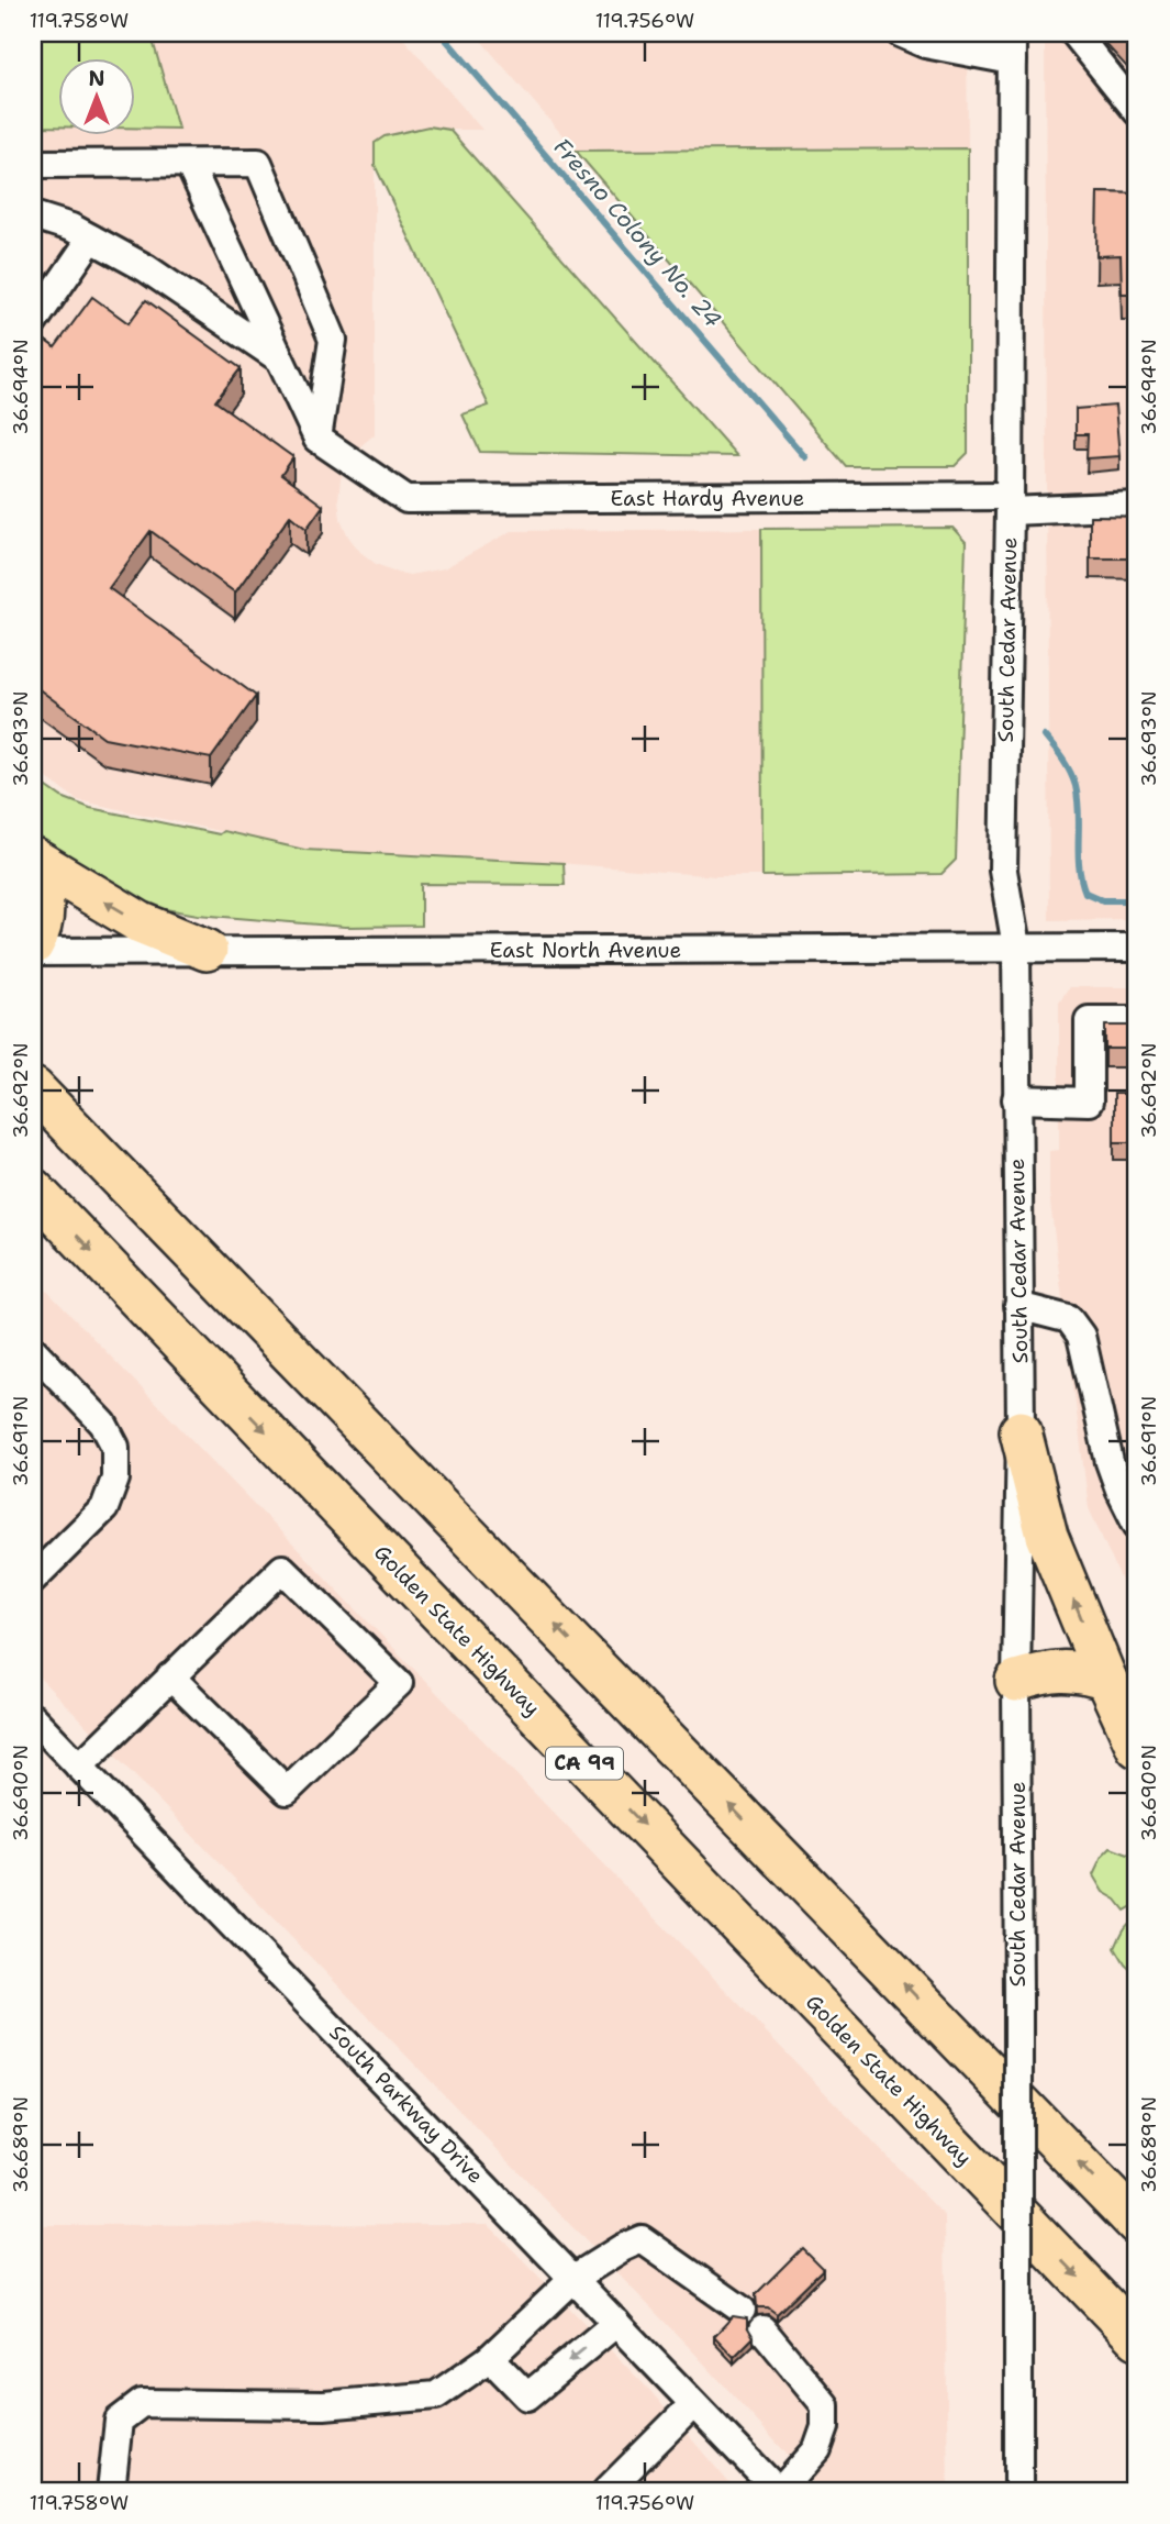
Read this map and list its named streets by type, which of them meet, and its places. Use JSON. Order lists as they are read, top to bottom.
{
  "streets": {
    "highway": ["Golden State Highway", "CA 99"],
    "street": [
      "East Hardy Avenue",
      "South Cedar Avenue",
      "East North Avenue",
      "South Parkway Drive"
    ]
  },
  "crossings": [
    ["East Hardy Avenue", "South Cedar Avenue"],
    ["South Cedar Avenue", "East North Avenue"]
  ],
  "water": ["Fresno Colony No. 24"],
  "north": "top",
  "coordinates": [
    "119.758°W",
    "119.756°W",
    "36.694°N",
    "36.693°N",
    "36.692°N",
    "36.691°N",
    "36.690°N",
    "36.689°N"
  ]
}
